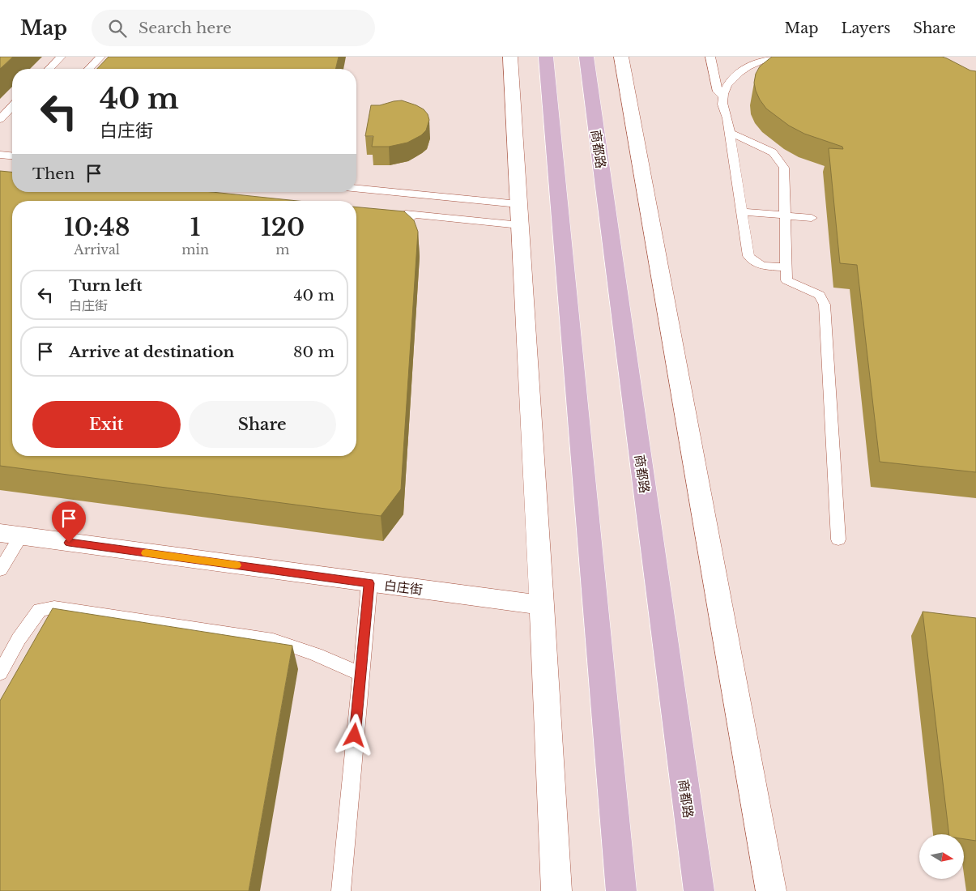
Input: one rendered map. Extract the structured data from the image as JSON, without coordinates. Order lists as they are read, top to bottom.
{
  "streets": {
    "main road": ["商都路"],
    "street": ["白庄街"]
  },
  "north": "right",
  "page": {
    "header": "Map",
    "search": "Search here",
    "nav": ["Map", "Layers", "Share"],
    "turn": ["40 m", "白庄街"],
    "then": "Then",
    "eta": [
      "10:48",
      "Arrival",
      "1",
      "min",
      "120",
      "m"
    ],
    "list": [
      {
        "name": "Turn left",
        "note": "白庄街",
        "value": "40 m"
      },
      {
        "name": "Arrive at destination",
        "value": "80 m"
      }
    ],
    "buttons": ["Exit", "Share"]
  }
}
